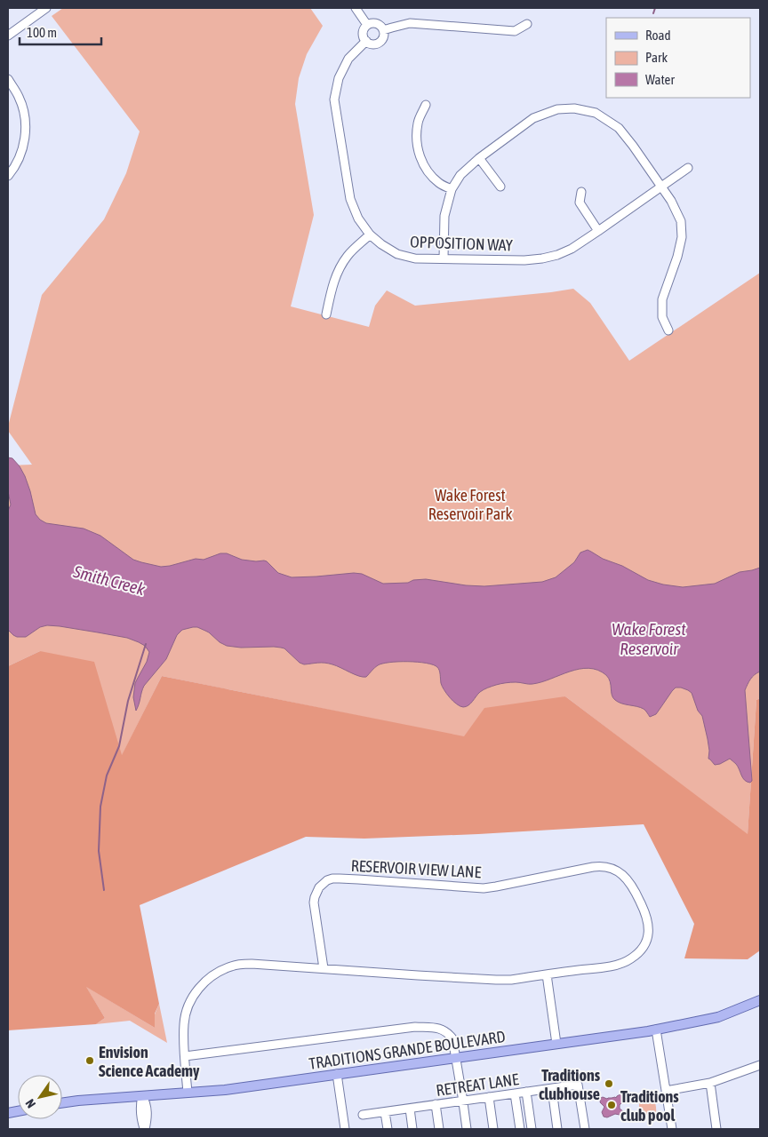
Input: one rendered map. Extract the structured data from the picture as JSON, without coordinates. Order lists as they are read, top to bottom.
{
  "streets": {
    "main road": ["TRADITIONS GRANDE BOULEVARD"],
    "street": ["OPPOSITION WAY", "RESERVOIR VIEW LANE", "RETREAT LANE"]
  },
  "crossings": [
    ["RESERVOIR VIEW LANE", "TRADITIONS GRANDE BOULEVARD"]
  ],
  "water": ["Smith Creek", "Wake Forest Reservoir"],
  "parks": ["Wake Forest Reservoir Park"],
  "places": ["Envision Science Academy", "Traditions clubhouse", "Traditions club pool"],
  "legend": ["Road", "Park", "Water"],
  "scale_bar": "100 m",
  "north": "bottom left"
}
